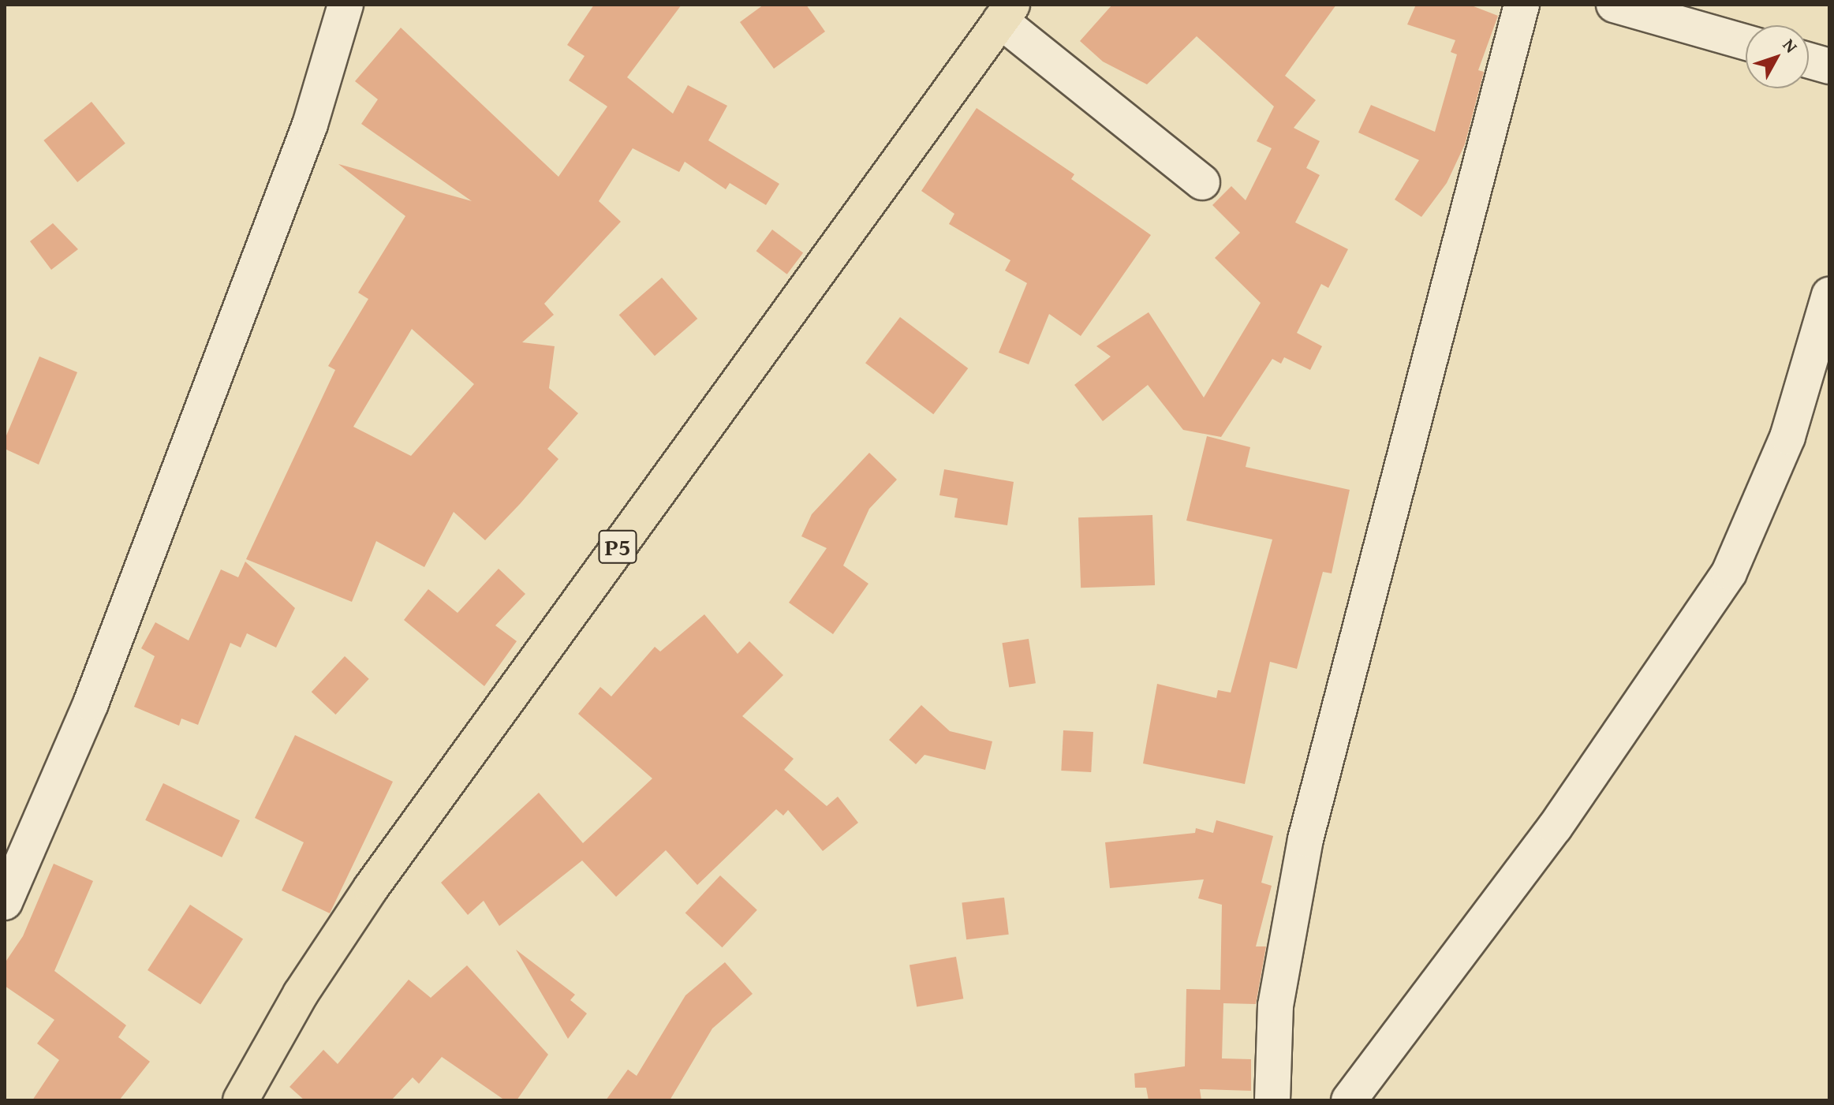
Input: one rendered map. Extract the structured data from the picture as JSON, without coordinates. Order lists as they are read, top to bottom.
{
  "streets": {
    "main road": ["P5"]
  },
  "north": "top right"
}
